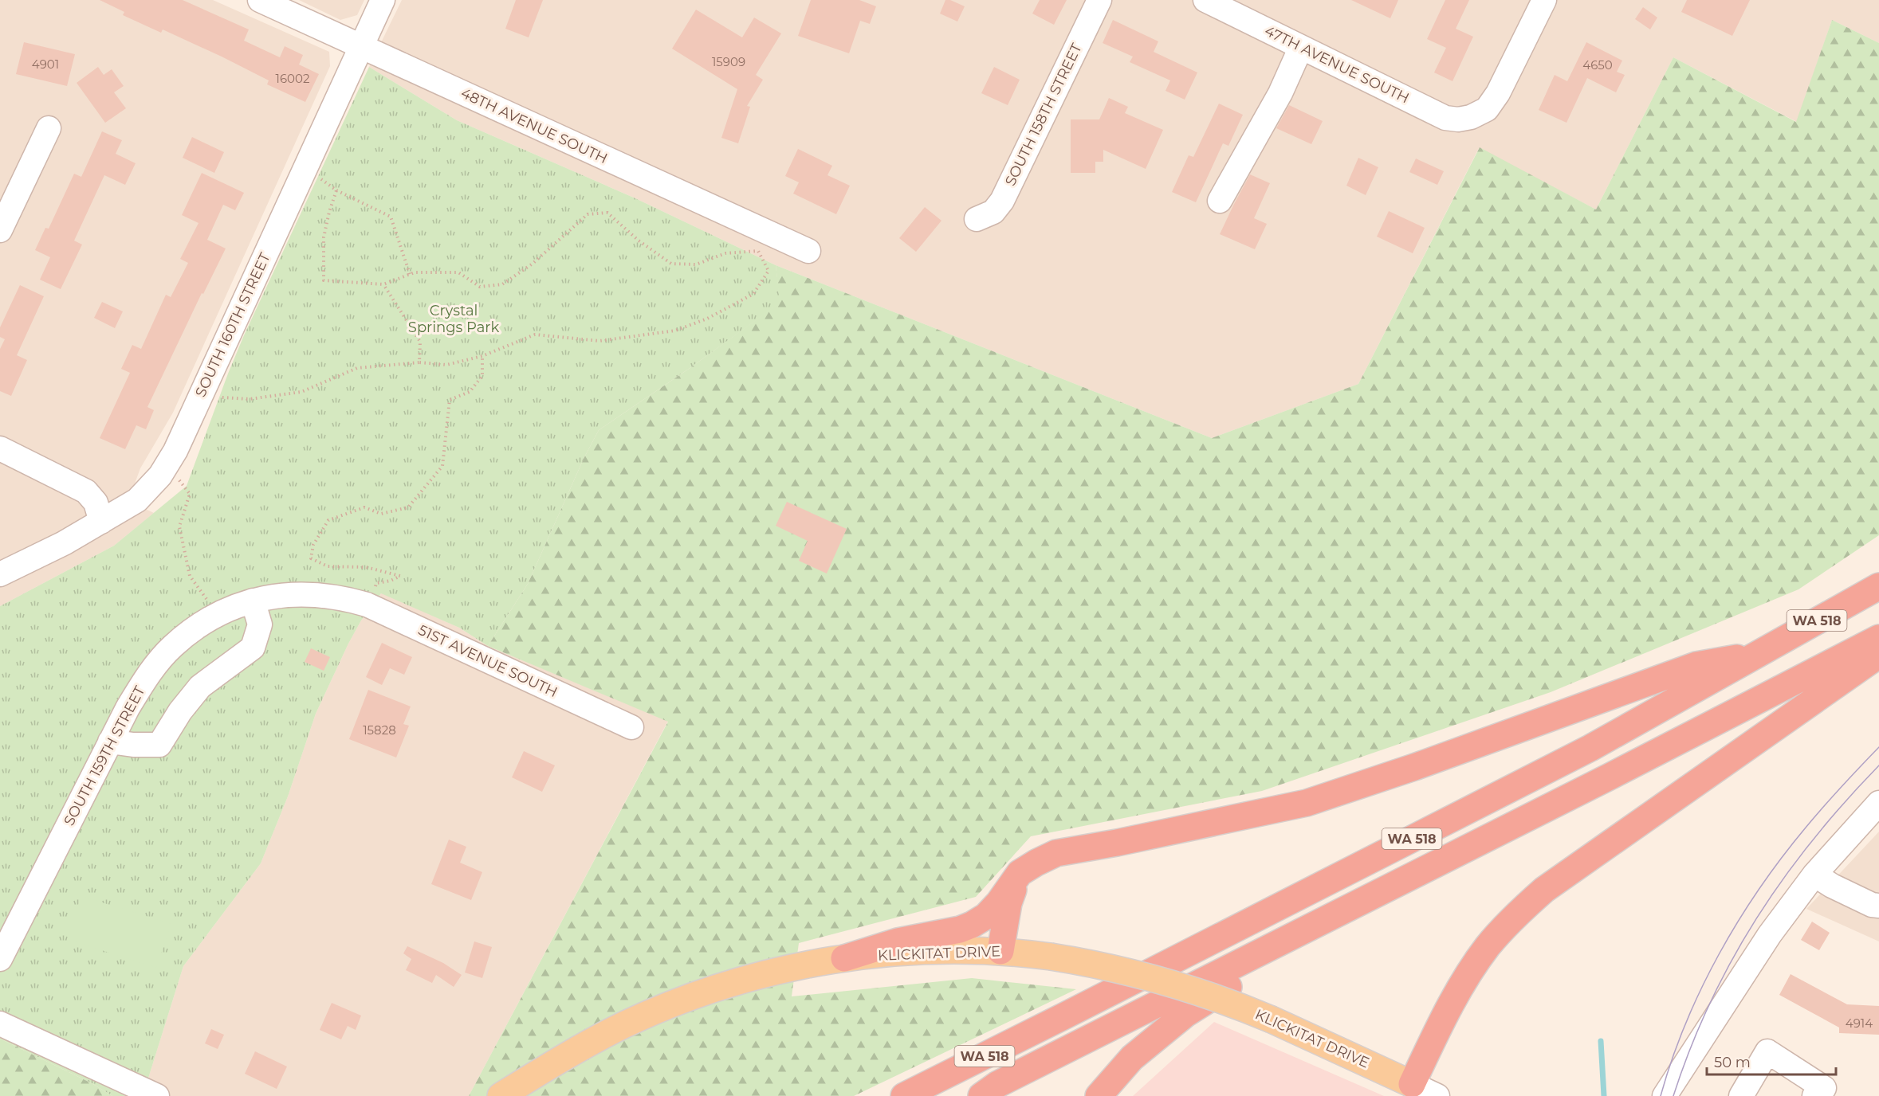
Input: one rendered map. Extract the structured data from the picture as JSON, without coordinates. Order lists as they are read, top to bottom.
{
  "streets": {
    "highway": ["WA 518"],
    "main road": ["KLICKITAT DRIVE"],
    "street": [
      "47TH AVENUE SOUTH",
      "SOUTH 158TH STREET",
      "48TH AVENUE SOUTH",
      "SOUTH 160TH STREET",
      "51ST AVENUE SOUTH",
      "SOUTH 159TH STREET"
    ]
  },
  "crossings": [
    ["48TH AVENUE SOUTH", "SOUTH 160TH STREET"],
    ["51ST AVENUE SOUTH", "SOUTH 159TH STREET"]
  ],
  "parks": ["Crystal Springs Park"],
  "house_numbers": [
    "15909",
    "4901",
    "4650",
    "16002",
    "15828",
    "4914"
  ],
  "scale_bar": "50 m"
}
